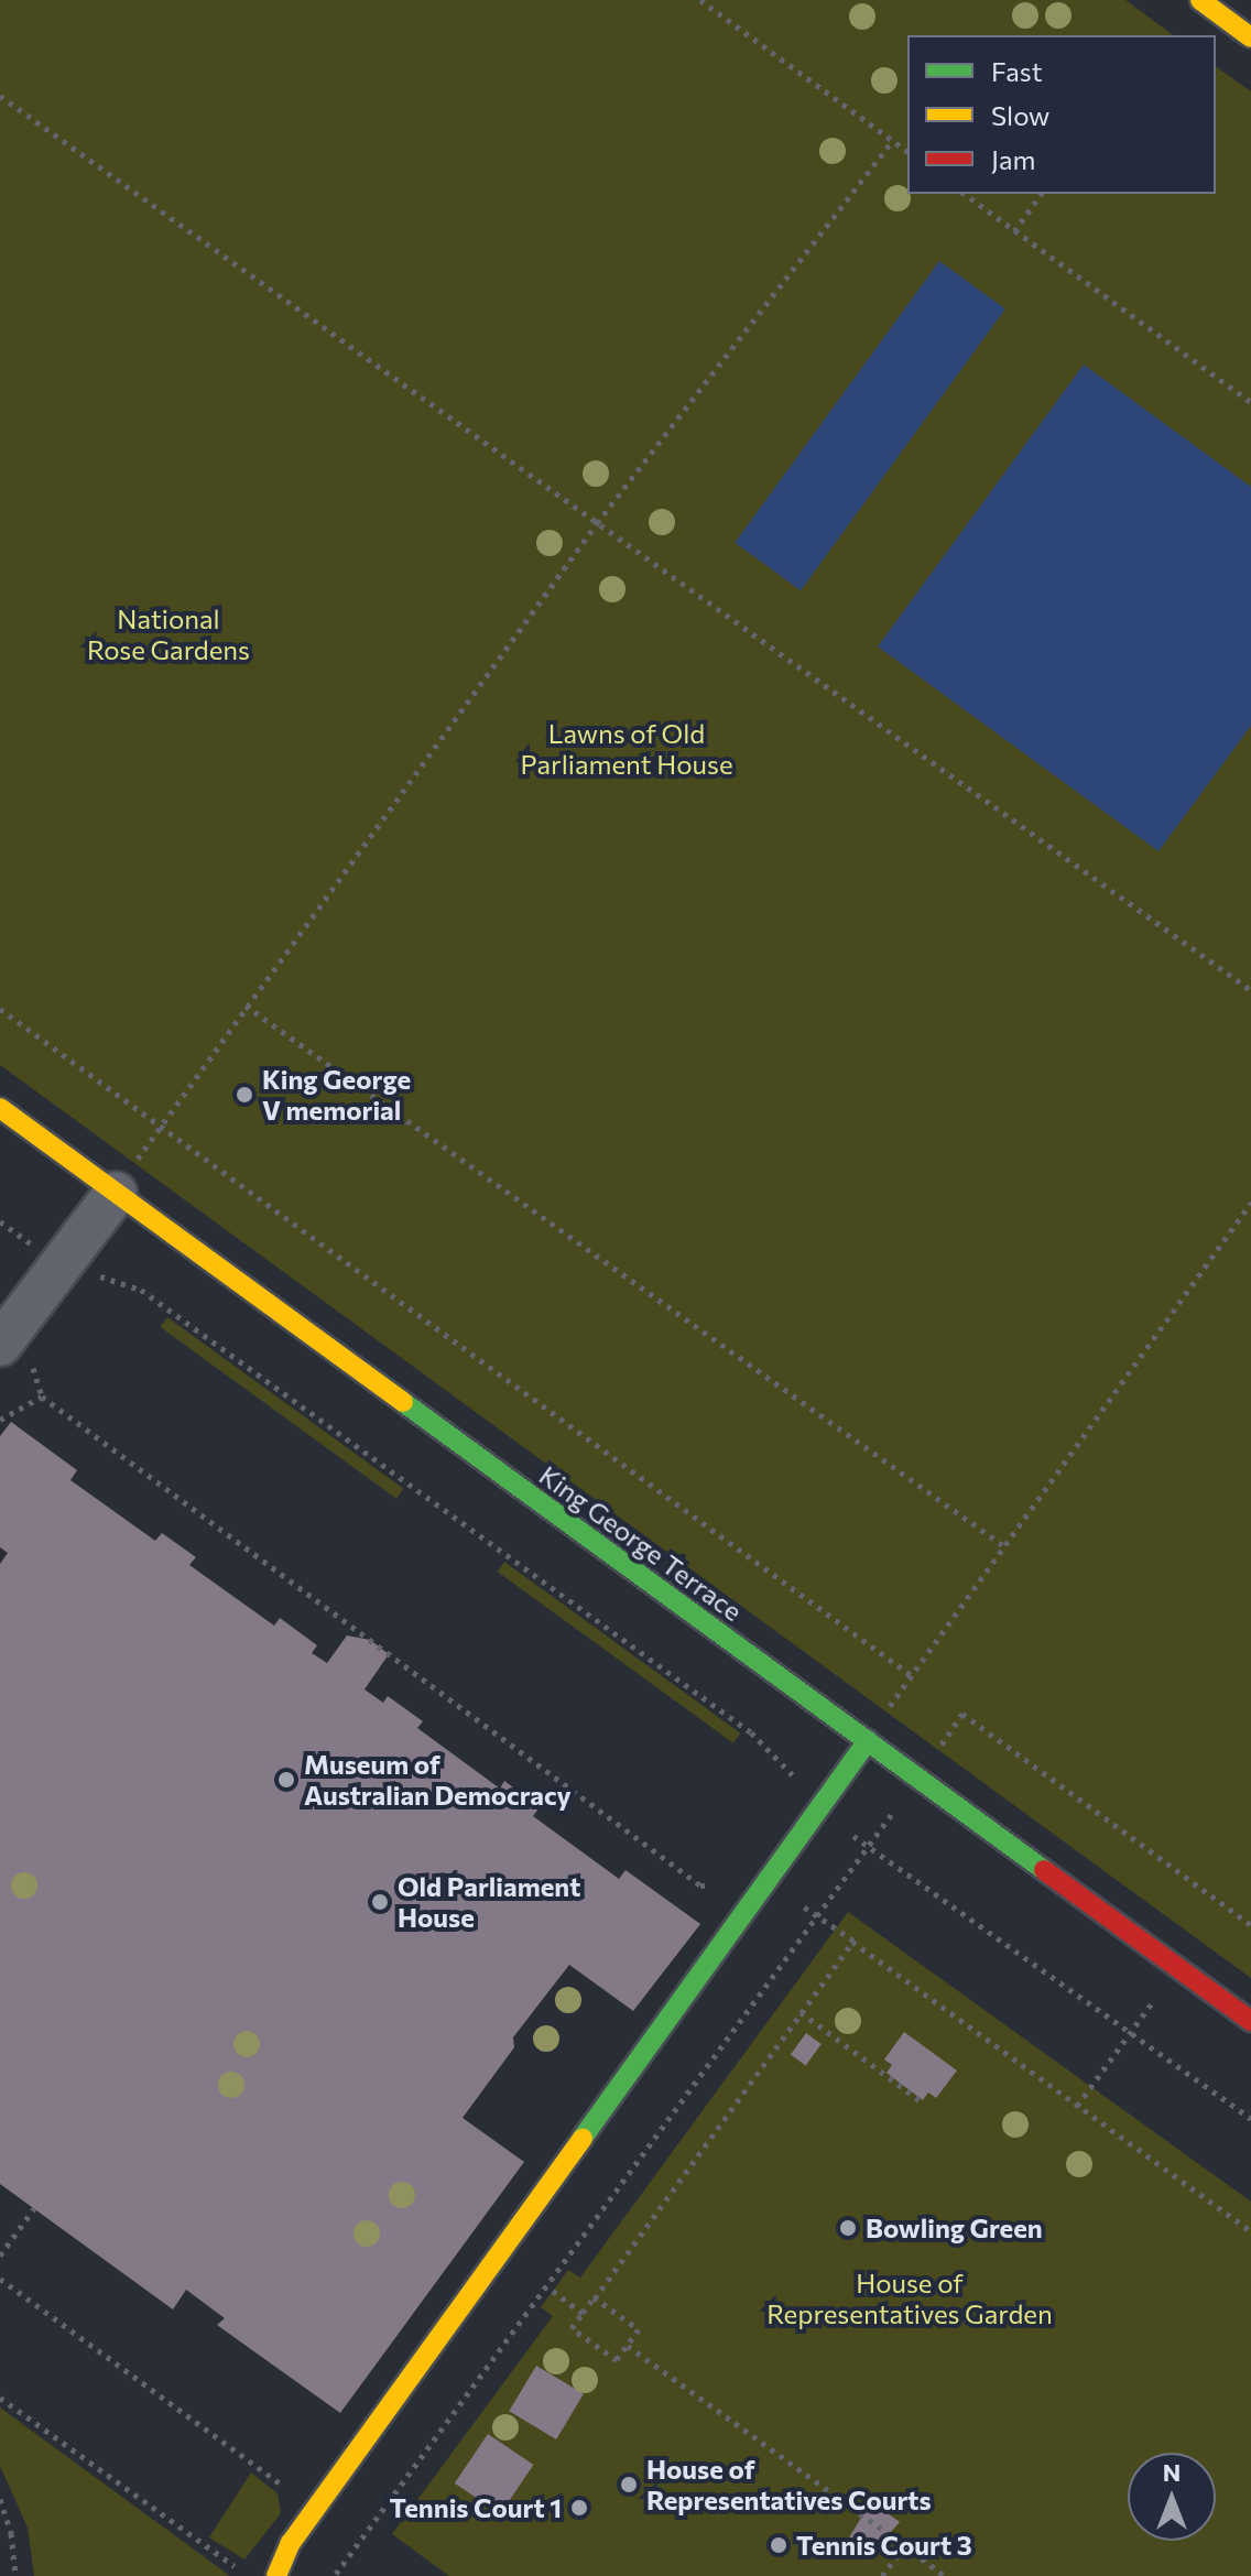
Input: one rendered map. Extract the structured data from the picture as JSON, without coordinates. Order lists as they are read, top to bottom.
{
  "streets": {
    "street": ["King George Terrace"]
  },
  "parks": ["National Rose Gardens", "Lawns of Old Parliament House", "House of Representatives Garden"],
  "places": [
    "King George V memorial",
    "Museum of Australian Democracy",
    "Old Parliament House",
    "Bowling Green",
    "House of Representatives Courts",
    "Tennis Court 1",
    "Tennis Court 3"
  ],
  "legend": ["Fast", "Slow", "Jam"],
  "north": "top"
}
